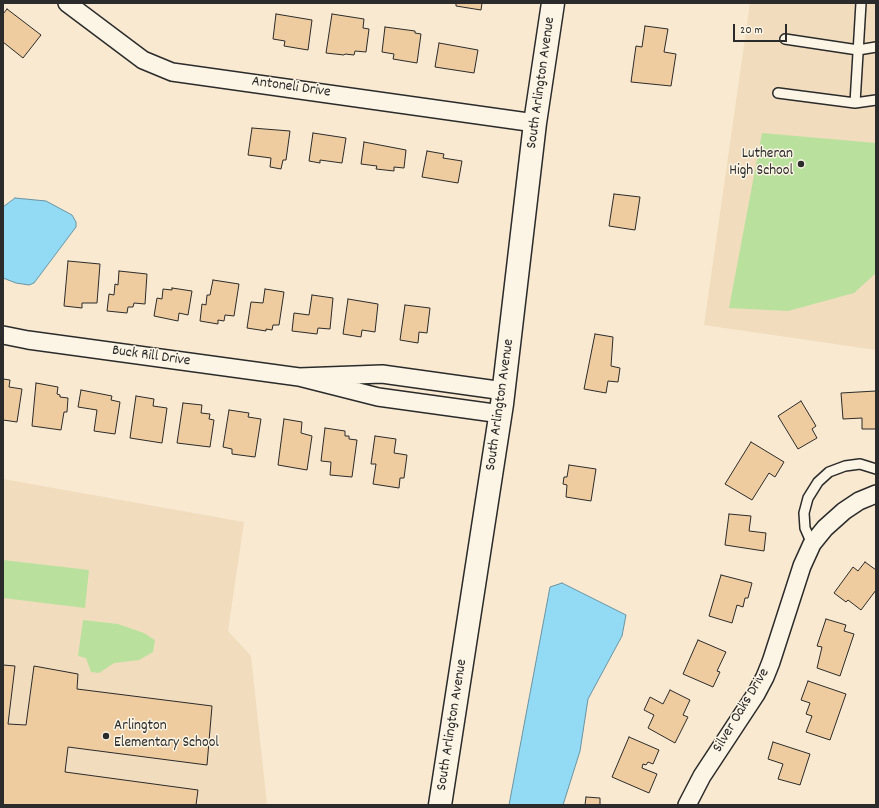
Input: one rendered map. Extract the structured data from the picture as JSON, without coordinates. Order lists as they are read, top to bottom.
{
  "streets": {
    "main road": ["South Arlington Avenue"],
    "street": ["Antoneli Drive", "Buck Rill Drive", "Silver Oaks Drive"]
  },
  "crossings": [
    ["South Arlington Avenue", "Antoneli Drive"],
    ["South Arlington Avenue", "Buck Rill Drive"]
  ],
  "places": ["Lutheran High School", "Arlington Elementary School"],
  "scale_bar": "20 m"
}
